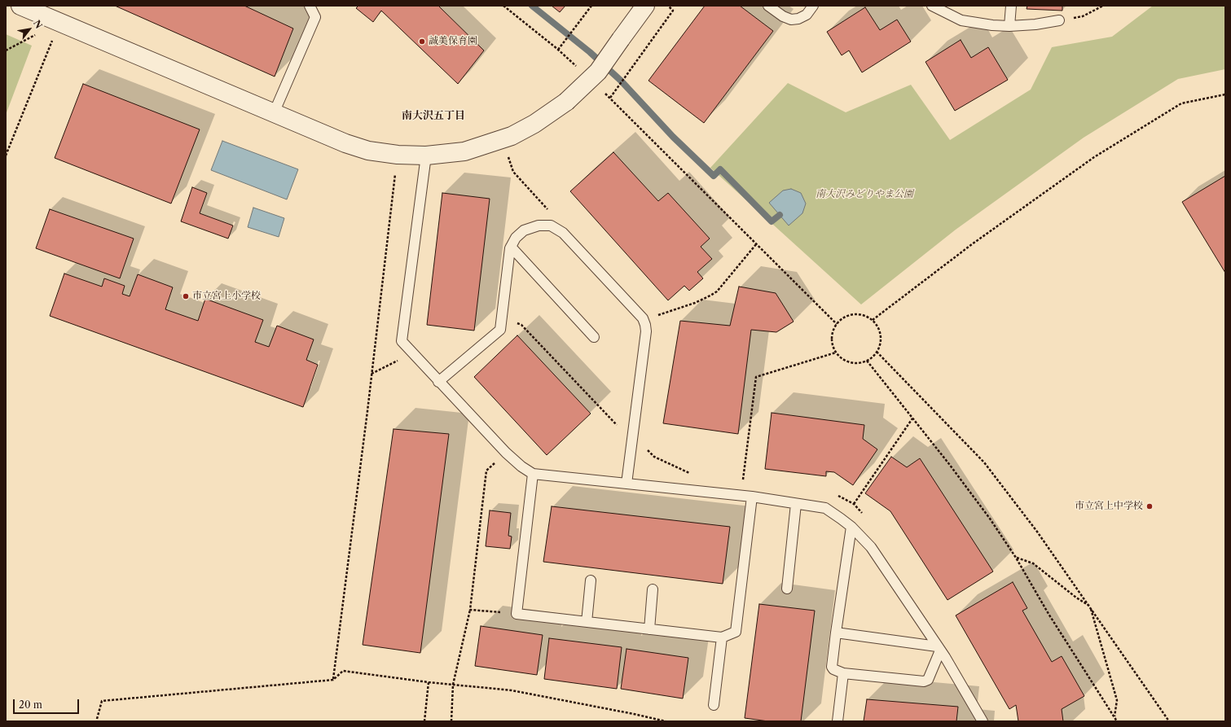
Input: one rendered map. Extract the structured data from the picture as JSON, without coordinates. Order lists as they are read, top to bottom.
{
  "districts": ["南大沢五丁目"],
  "parks": ["南大沢みどりやま公園"],
  "places": ["誠美保育園", "市立宮上小学校", "市立宮上中学校"],
  "scale_bar": "20 m",
  "north": "top right"
}
